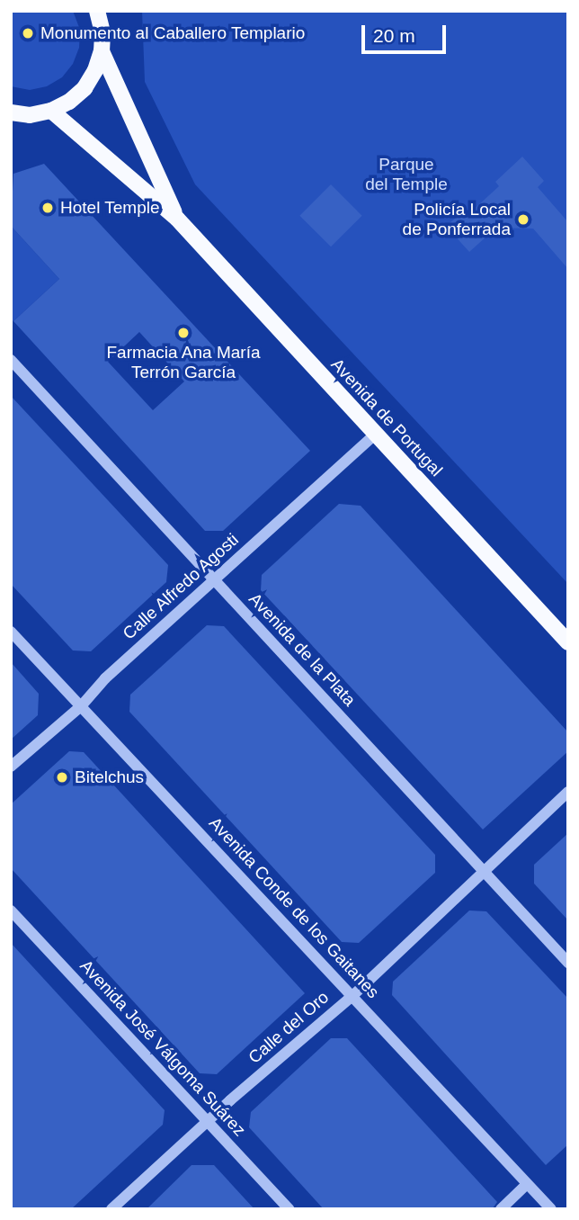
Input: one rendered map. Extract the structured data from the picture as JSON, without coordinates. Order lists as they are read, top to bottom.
{
  "streets": {
    "main road": ["Avenida de Portugal"],
    "street": [
      "Calle Alfredo Agosti",
      "Avenida de la Plata",
      "Avenida Conde de los Gaitanes",
      "Calle del Oro",
      "Avenida José Válgoma Suárez"
    ]
  },
  "crossings": [
    ["Avenida de Portugal", "Calle Alfredo Agosti"],
    ["Calle Alfredo Agosti", "Avenida de la Plata"],
    ["Calle Alfredo Agosti", "Avenida Conde de los Gaitanes"],
    ["Avenida de la Plata", "Calle del Oro"],
    ["Avenida Conde de los Gaitanes", "Calle del Oro"],
    ["Calle del Oro", "Avenida José Válgoma Suárez"]
  ],
  "parks": ["Parque del Temple"],
  "places": [
    "Monumento al Caballero Templario",
    "Hotel Temple",
    "Policía Local de Ponferrada",
    "Farmacia Ana María Terrón García",
    "Bitelchus"
  ],
  "scale_bar": "20 m"
}
